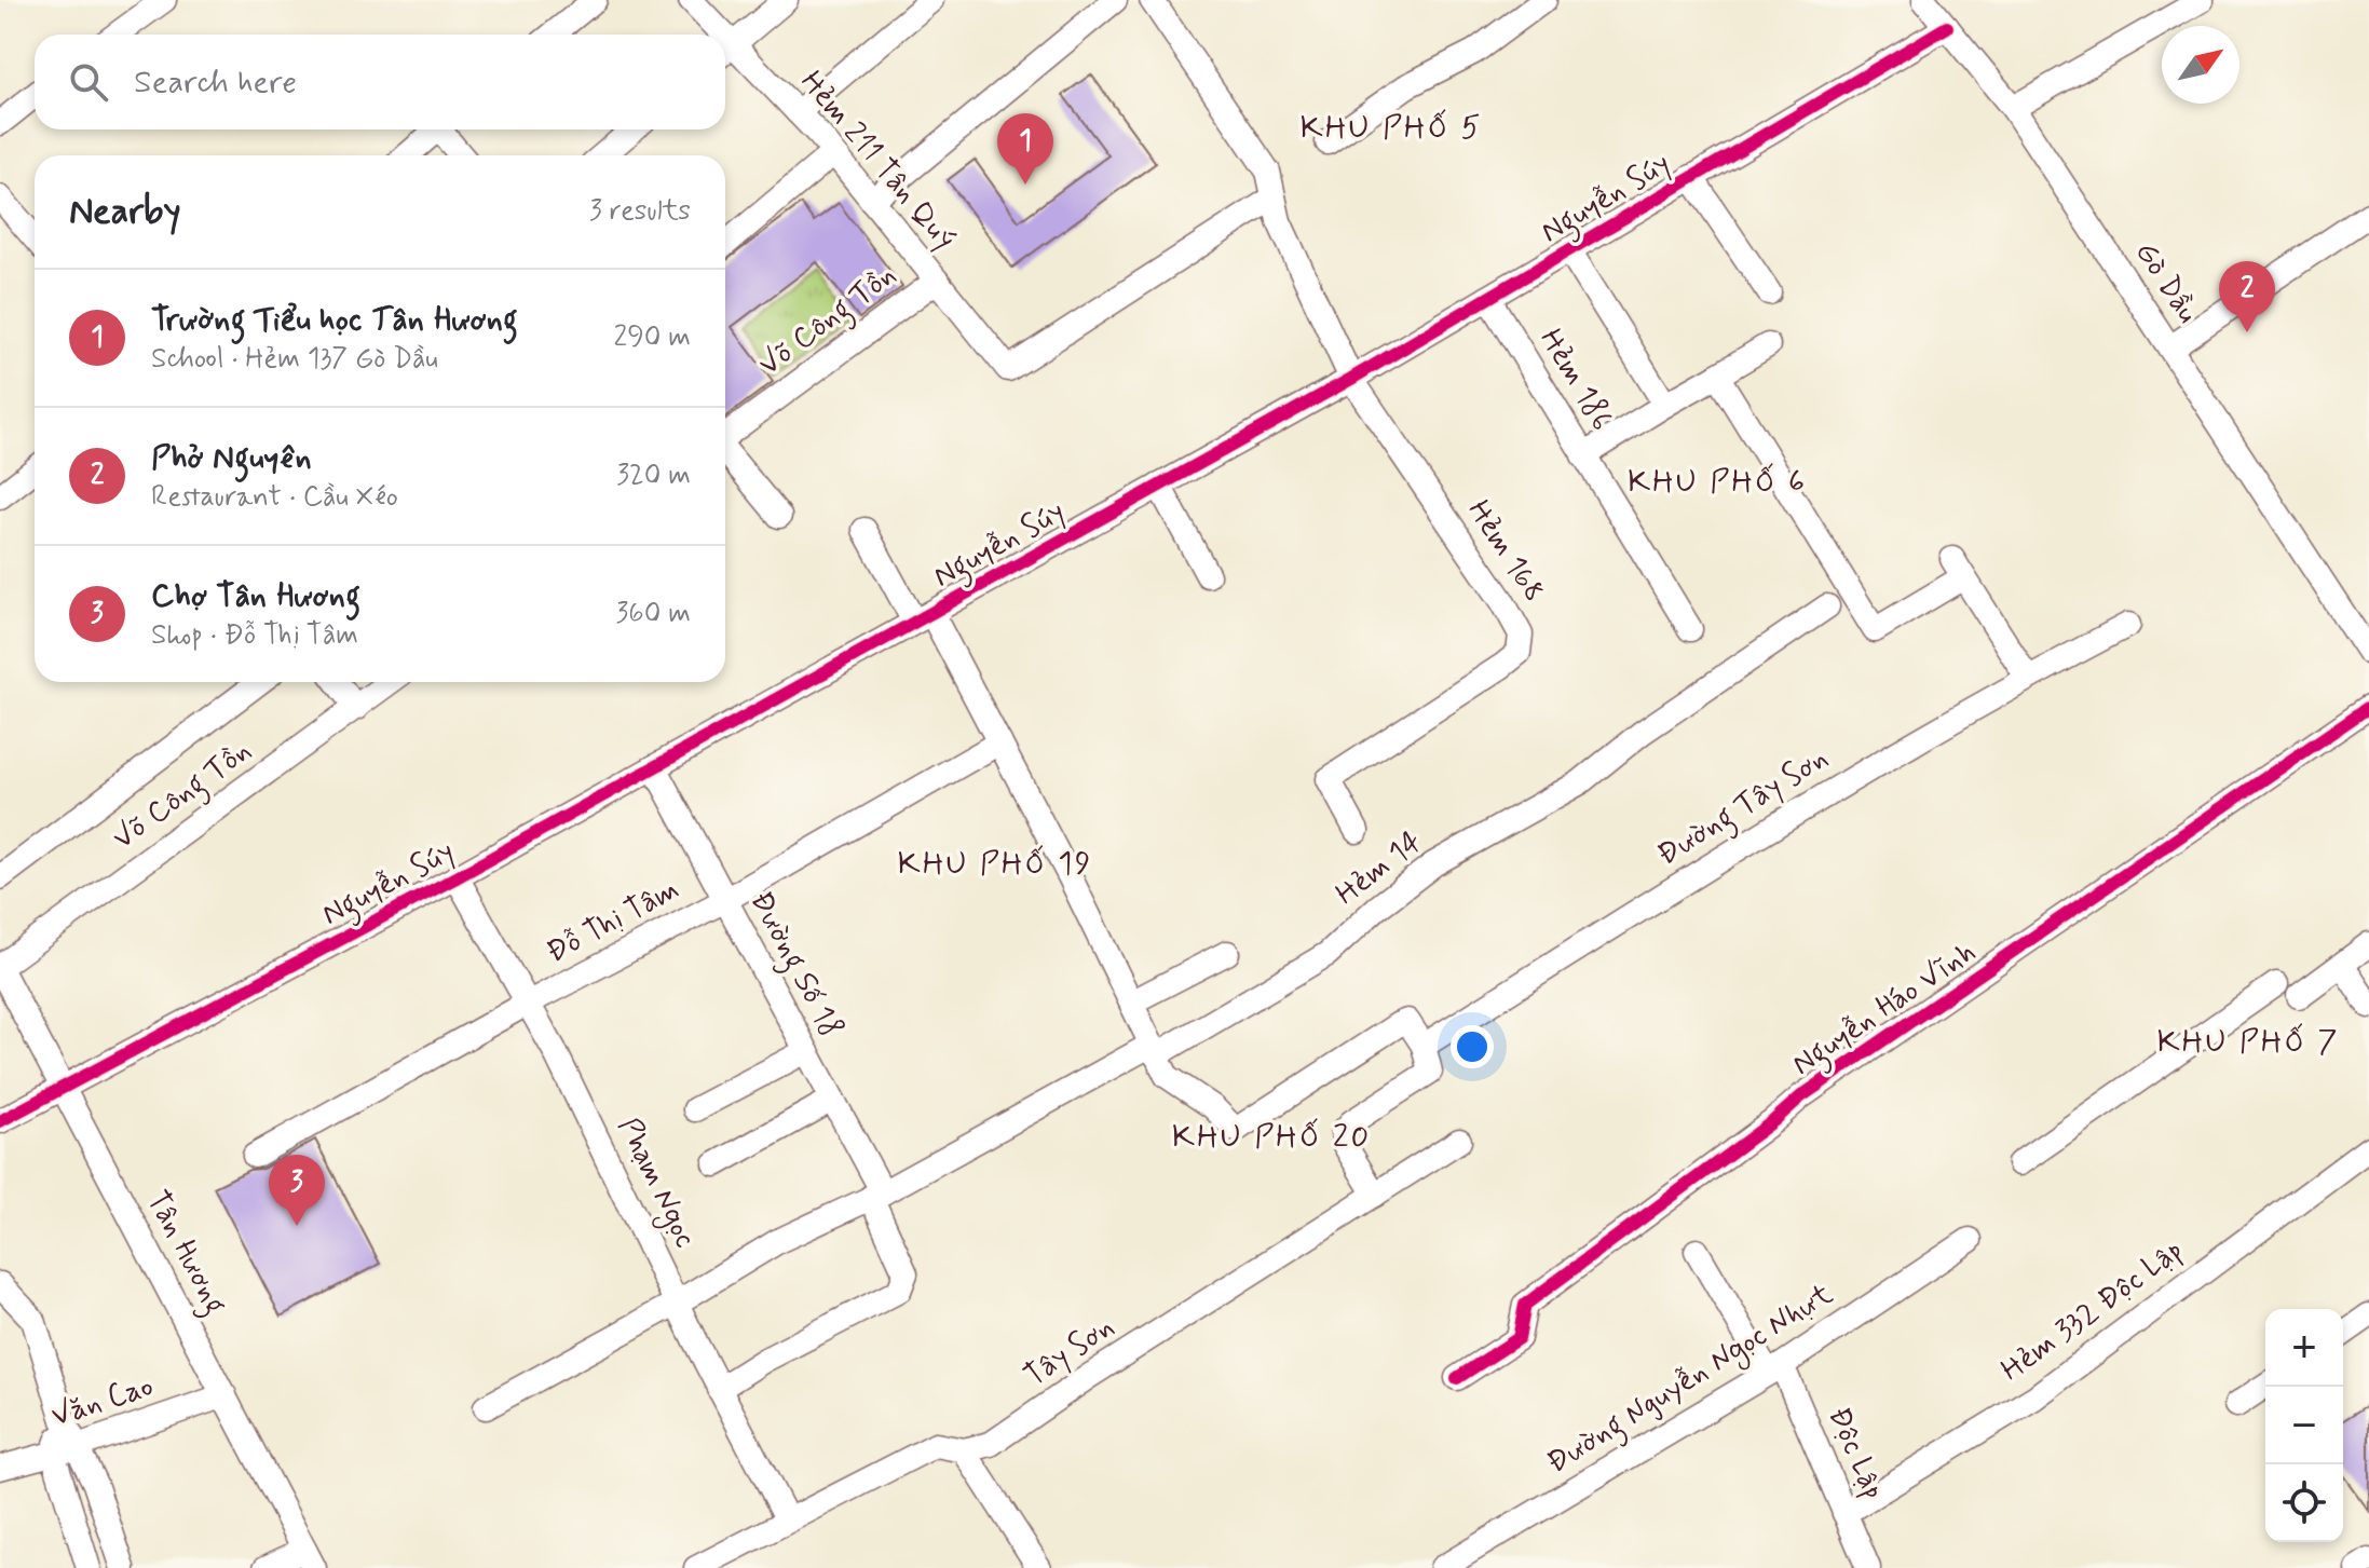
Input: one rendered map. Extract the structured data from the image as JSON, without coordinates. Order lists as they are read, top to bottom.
{
  "streets": {
    "street": [
      "Hẻm 211 Tân Quý",
      "Nguyễn Súy",
      "Gò Dầu",
      "Võ Công Tồn",
      "Hẻm 186",
      "Hẻm 168",
      "Đường Tây Sơn",
      "Hẻm 14",
      "Đỗ Thị Tâm",
      "Đường Số 18",
      "Nguyễn Háo Vĩnh",
      "Phạm Ngọc",
      "Tân Hương",
      "Hẻm 332 Độc Lập",
      "Tây Sơn",
      "Đường Nguyễn Ngọc Nhựt",
      "Văn Cao",
      "Độc Lập"
    ]
  },
  "crossings": [
    ["Hẻm 211 Tân Quý", "Võ Công Tồn"],
    ["Nguyễn Súy", "Gò Dầu"],
    ["Nguyễn Súy", "Hẻm 186"],
    ["Nguyễn Súy", "Hẻm 168"],
    ["Nguyễn Súy", "Đường Số 18"],
    ["Nguyễn Súy", "Phạm Ngọc"],
    ["Nguyễn Súy", "Tân Hương"],
    ["Võ Công Tồn", "Tân Hương"],
    ["Hẻm 14", "Đường Số 18"],
    ["Hẻm 14", "Phạm Ngọc"],
    ["Đỗ Thị Tâm", "Đường Số 18"],
    ["Đỗ Thị Tâm", "Phạm Ngọc"],
    ["Đường Số 18", "Phạm Ngọc"],
    ["Phạm Ngọc", "Tây Sơn"],
    ["Tân Hương", "Văn Cao"],
    ["Hẻm 332 Độc Lập", "Độc Lập"],
    ["Đường Nguyễn Ngọc Nhựt", "Độc Lập"]
  ],
  "districts": [
    "KHU PHỐ 5",
    "KHU PHỐ 6",
    "KHU PHỐ 19",
    "KHU PHỐ 7",
    "KHU PHỐ 20"
  ],
  "north": "top right",
  "page": {
    "search": "Search here",
    "pins": ["1", "2", "3"],
    "heading": ["Nearby", "3 results"],
    "list": [
      {
        "mark": "1",
        "name": "Trường Tiểu học Tân Hương",
        "note": "School · Hẻm 137 Gò Dầu",
        "value": "290 m"
      },
      {
        "mark": "2",
        "name": "Phở Nguyên",
        "note": "Restaurant · Cầu Xéo",
        "value": "320 m"
      },
      {
        "mark": "3",
        "name": "Chợ Tân Hương",
        "note": "Shop · Đỗ Thị Tâm",
        "value": "360 m"
      }
    ],
    "map_buttons": ["+", "−"]
  }
}
